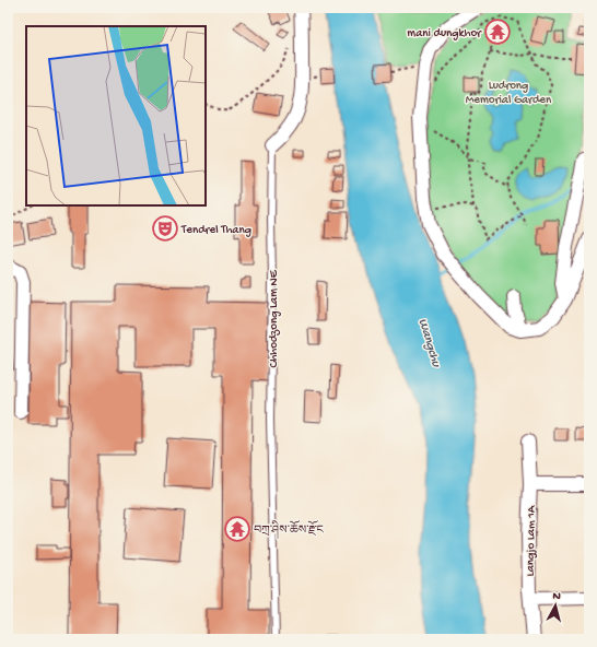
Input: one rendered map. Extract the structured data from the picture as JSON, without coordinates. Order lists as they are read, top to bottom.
{
  "streets": {
    "street": ["Chhodzong Lam NE", "Langjo Lam 1A"]
  },
  "water": ["Wangchu"],
  "parks": ["Ludrong Memorial Garden"],
  "places": {
    "temple": ["mani dungkhor", "བཀྲ་ཤིས་ཆོས་རྫོང"],
    "theatre": ["Tendrel Thang"]
  },
  "north": "top"
}
